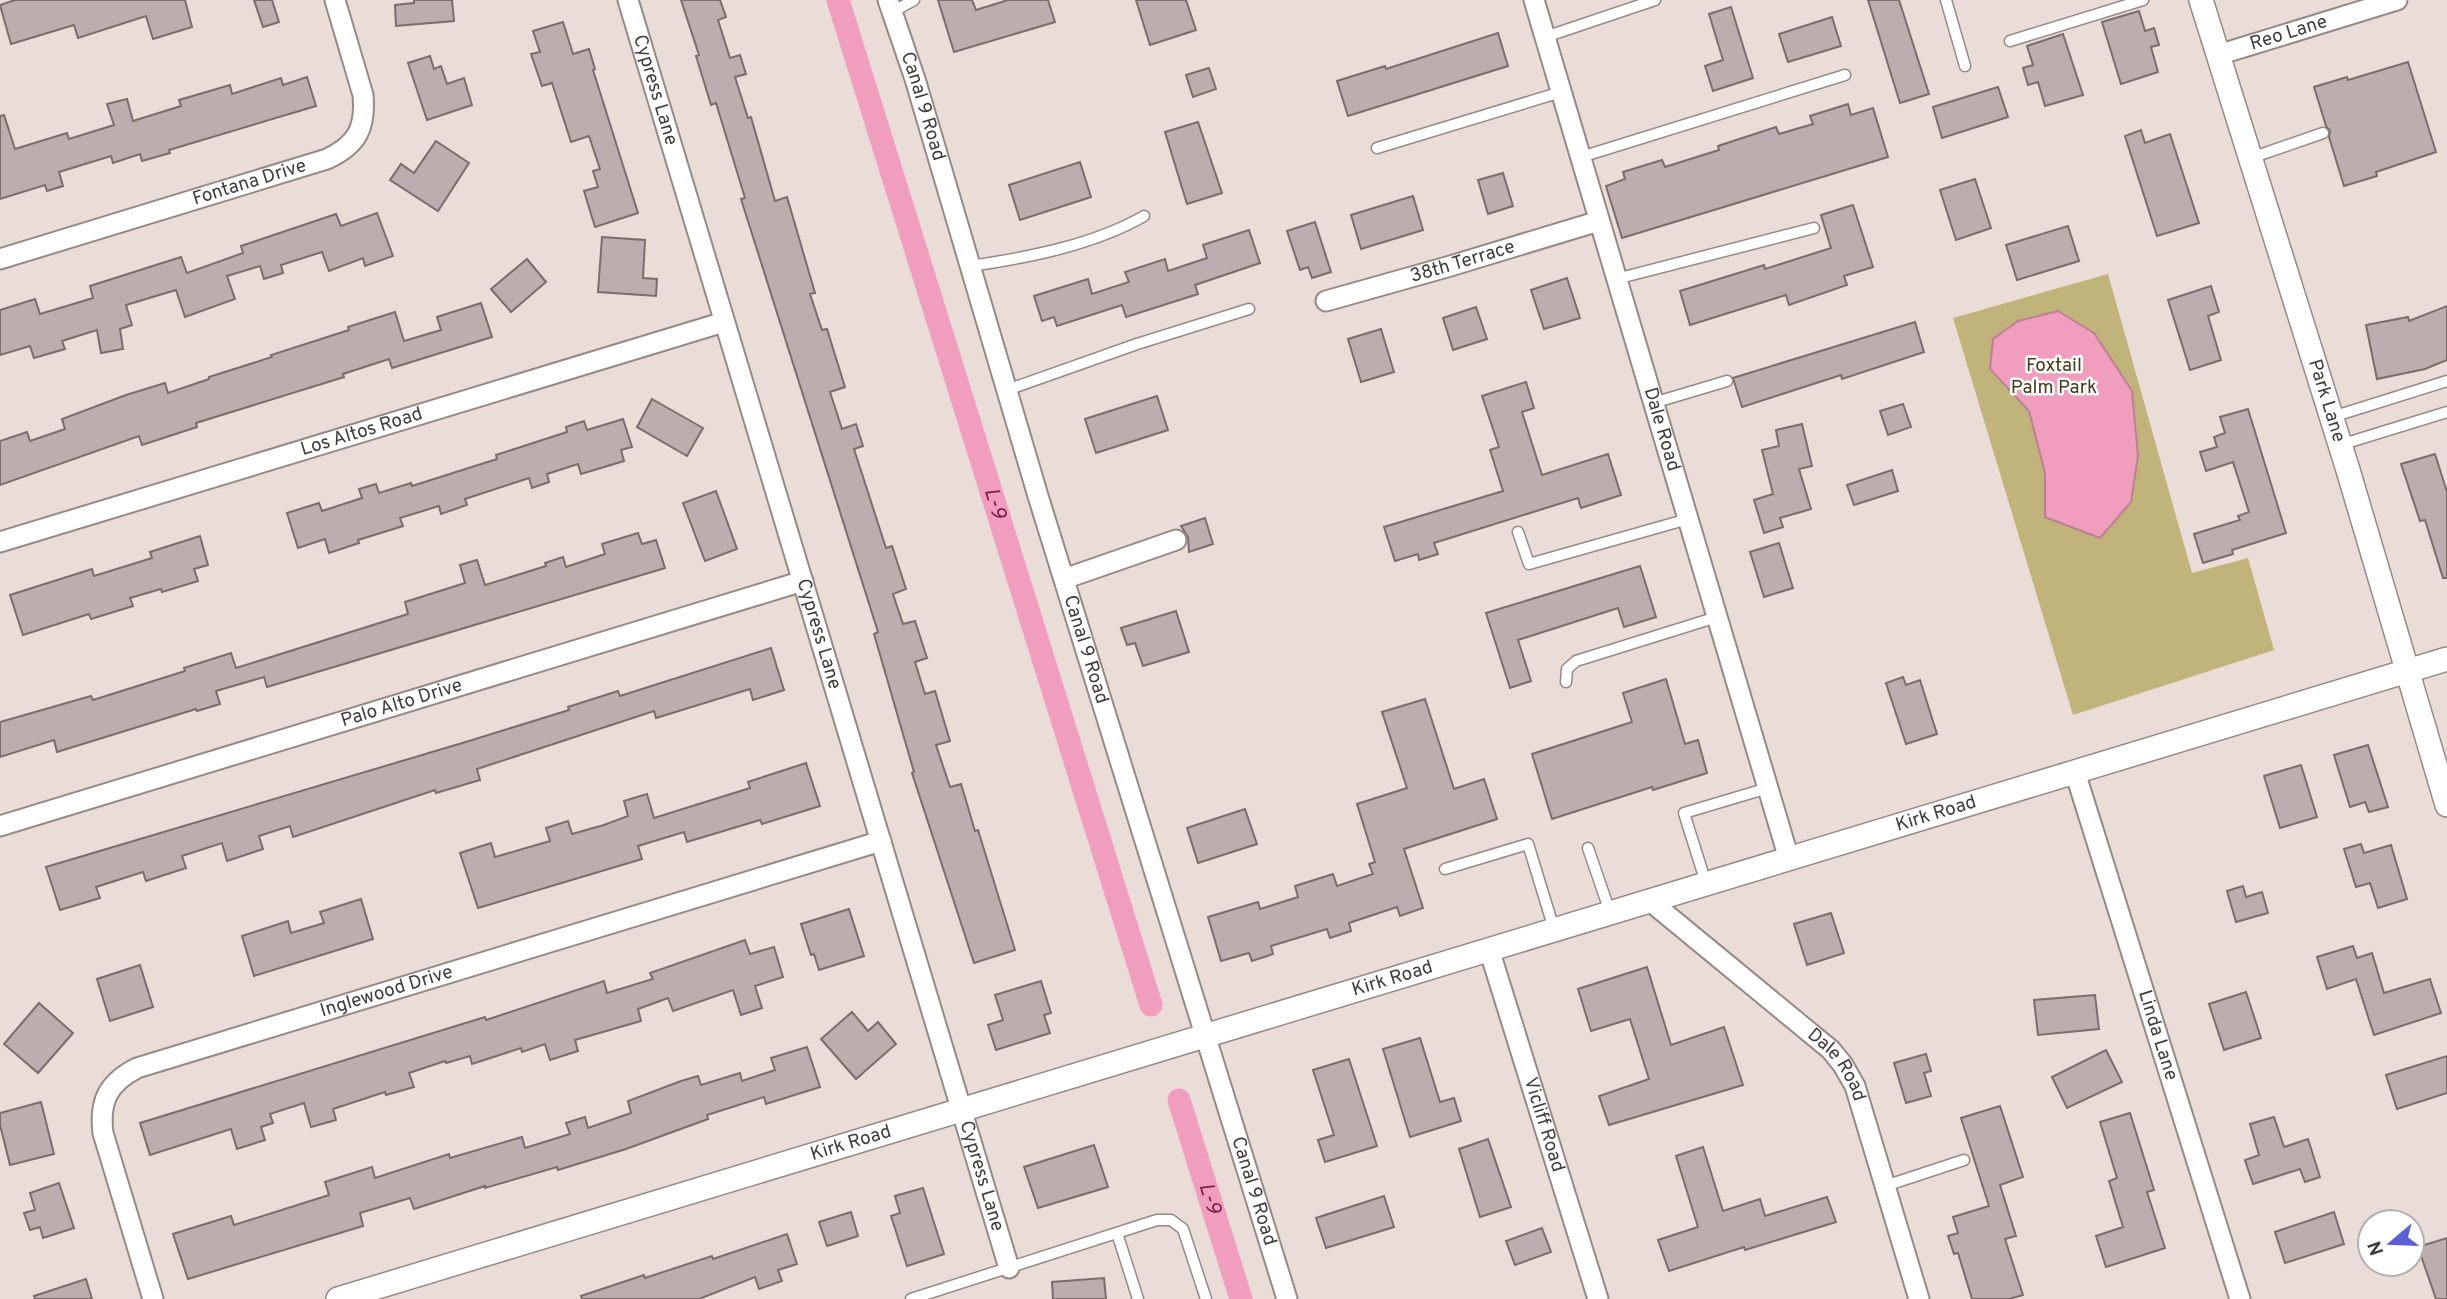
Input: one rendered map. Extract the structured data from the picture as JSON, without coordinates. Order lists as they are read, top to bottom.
{
  "streets": {
    "street": [
      "Reo Lane",
      "Cypress Lane",
      "Canal 9 Road",
      "Fontana Drive",
      "38th Terrace",
      "Park Lane",
      "Dale Road",
      "Los Altos Road",
      "Palo Alto Drive",
      "Kirk Road",
      "Inglewood Drive",
      "Linda Lane",
      "Vicliff Road"
    ]
  },
  "crossings": [
    ["Reo Lane", "Park Lane"],
    ["Cypress Lane", "Los Altos Road"],
    ["Cypress Lane", "Palo Alto Drive"],
    ["Cypress Lane", "Kirk Road"],
    ["Cypress Lane", "Inglewood Drive"],
    ["Canal 9 Road", "Kirk Road"],
    ["38th Terrace", "Dale Road"],
    ["Park Lane", "Kirk Road"],
    ["Dale Road", "Kirk Road"],
    ["Kirk Road", "Linda Lane"],
    ["Kirk Road", "Vicliff Road"]
  ],
  "water": ["L-9"],
  "parks": ["Foxtail Palm Park"],
  "north": "left"
}
